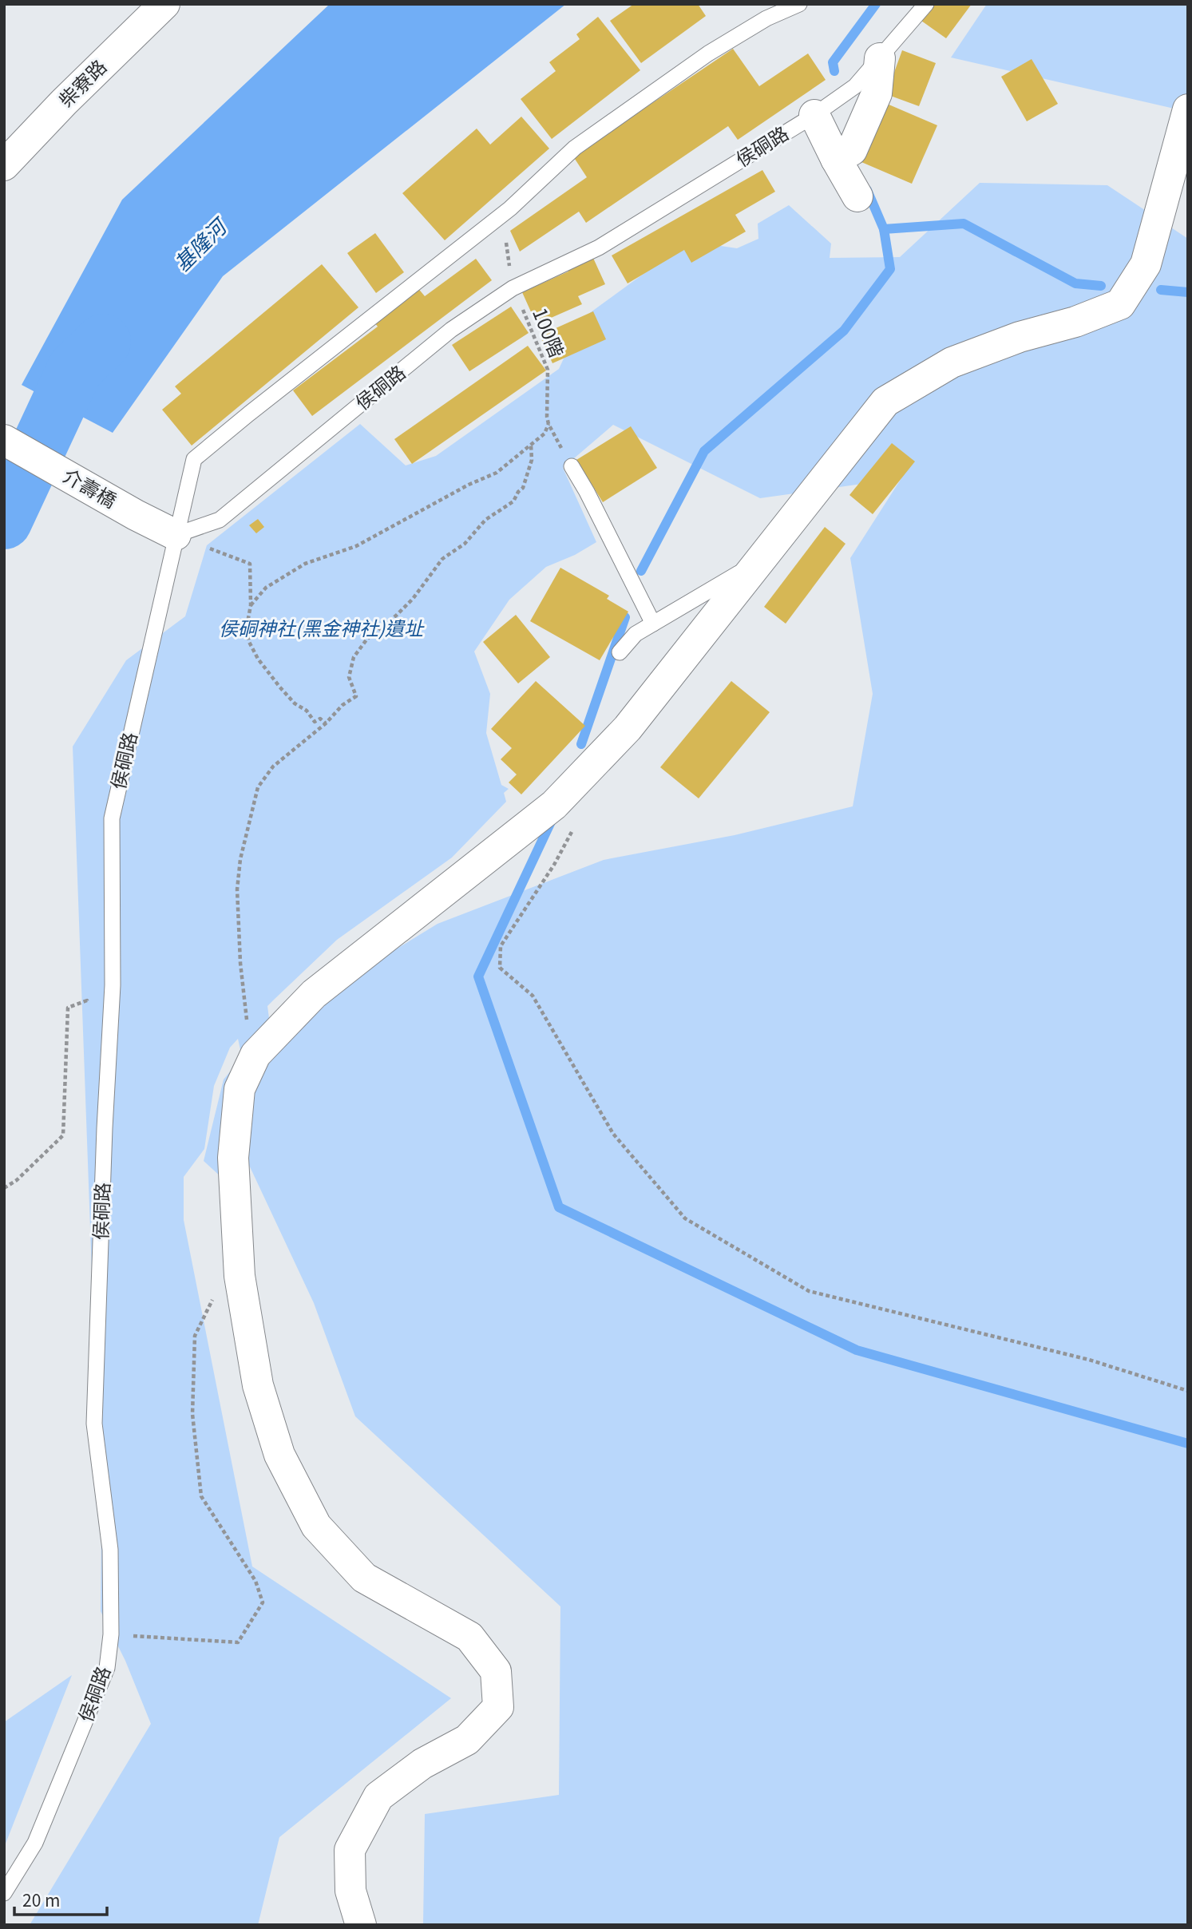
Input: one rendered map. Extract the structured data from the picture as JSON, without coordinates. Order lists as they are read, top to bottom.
{
  "streets": {
    "street": ["柴寮路", "介壽橋"],
    "lane": ["侯硐路"],
    "path": ["100階"]
  },
  "crossings": [
    ["侯硐路", "100階"],
    ["侯硐路", "介壽橋"]
  ],
  "water": ["基隆河"],
  "parks": ["侯硐神社(黑金神社)遺址"],
  "scale_bar": "20 m"
}
